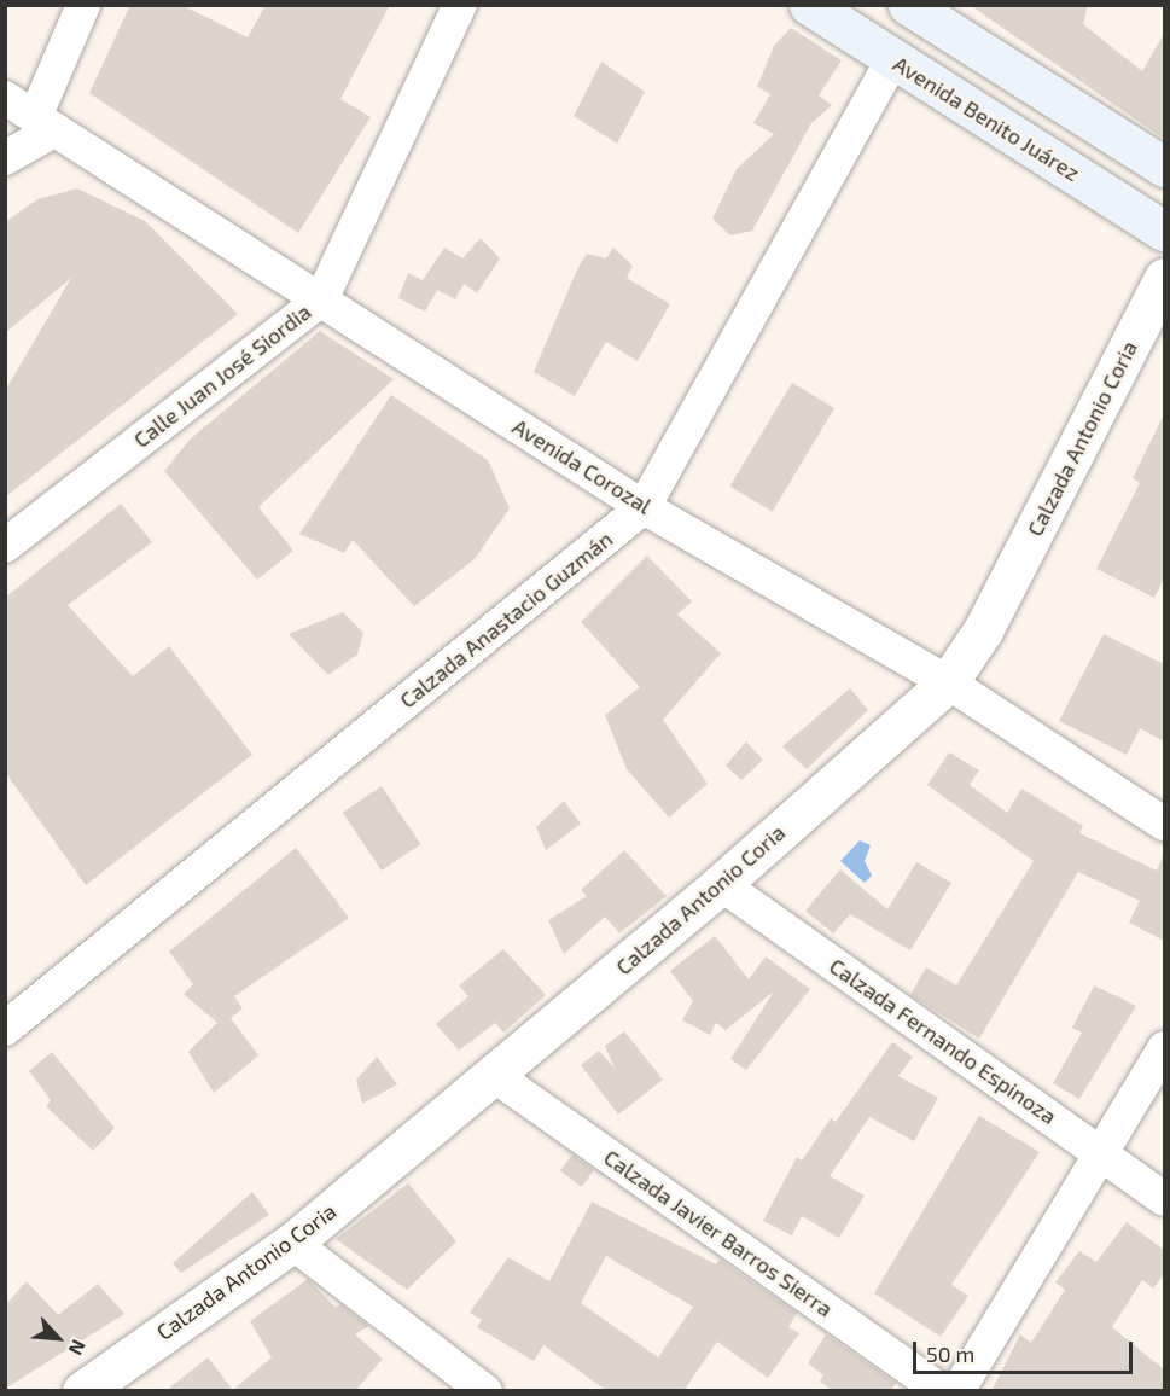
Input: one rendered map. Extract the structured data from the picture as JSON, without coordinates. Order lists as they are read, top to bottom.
{
  "streets": {
    "main road": ["Avenida Benito Juárez"],
    "street": [
      "Calle Juan José Siordia",
      "Calzada Antonio Coria",
      "Avenida Corozal",
      "Calzada Anastacio Guzmán",
      "Calzada Fernando Espinoza",
      "Calzada Javier Barros Sierra"
    ]
  },
  "crossings": [
    ["Avenida Benito Juárez", "Calzada Anastacio Guzmán"],
    ["Calle Juan José Siordia", "Avenida Corozal"],
    ["Calzada Antonio Coria", "Avenida Corozal"],
    ["Calzada Antonio Coria", "Calzada Fernando Espinoza"],
    ["Calzada Antonio Coria", "Calzada Javier Barros Sierra"],
    ["Avenida Corozal", "Calzada Anastacio Guzmán"]
  ],
  "scale_bar": "50 m",
  "north": "bottom right"
}
